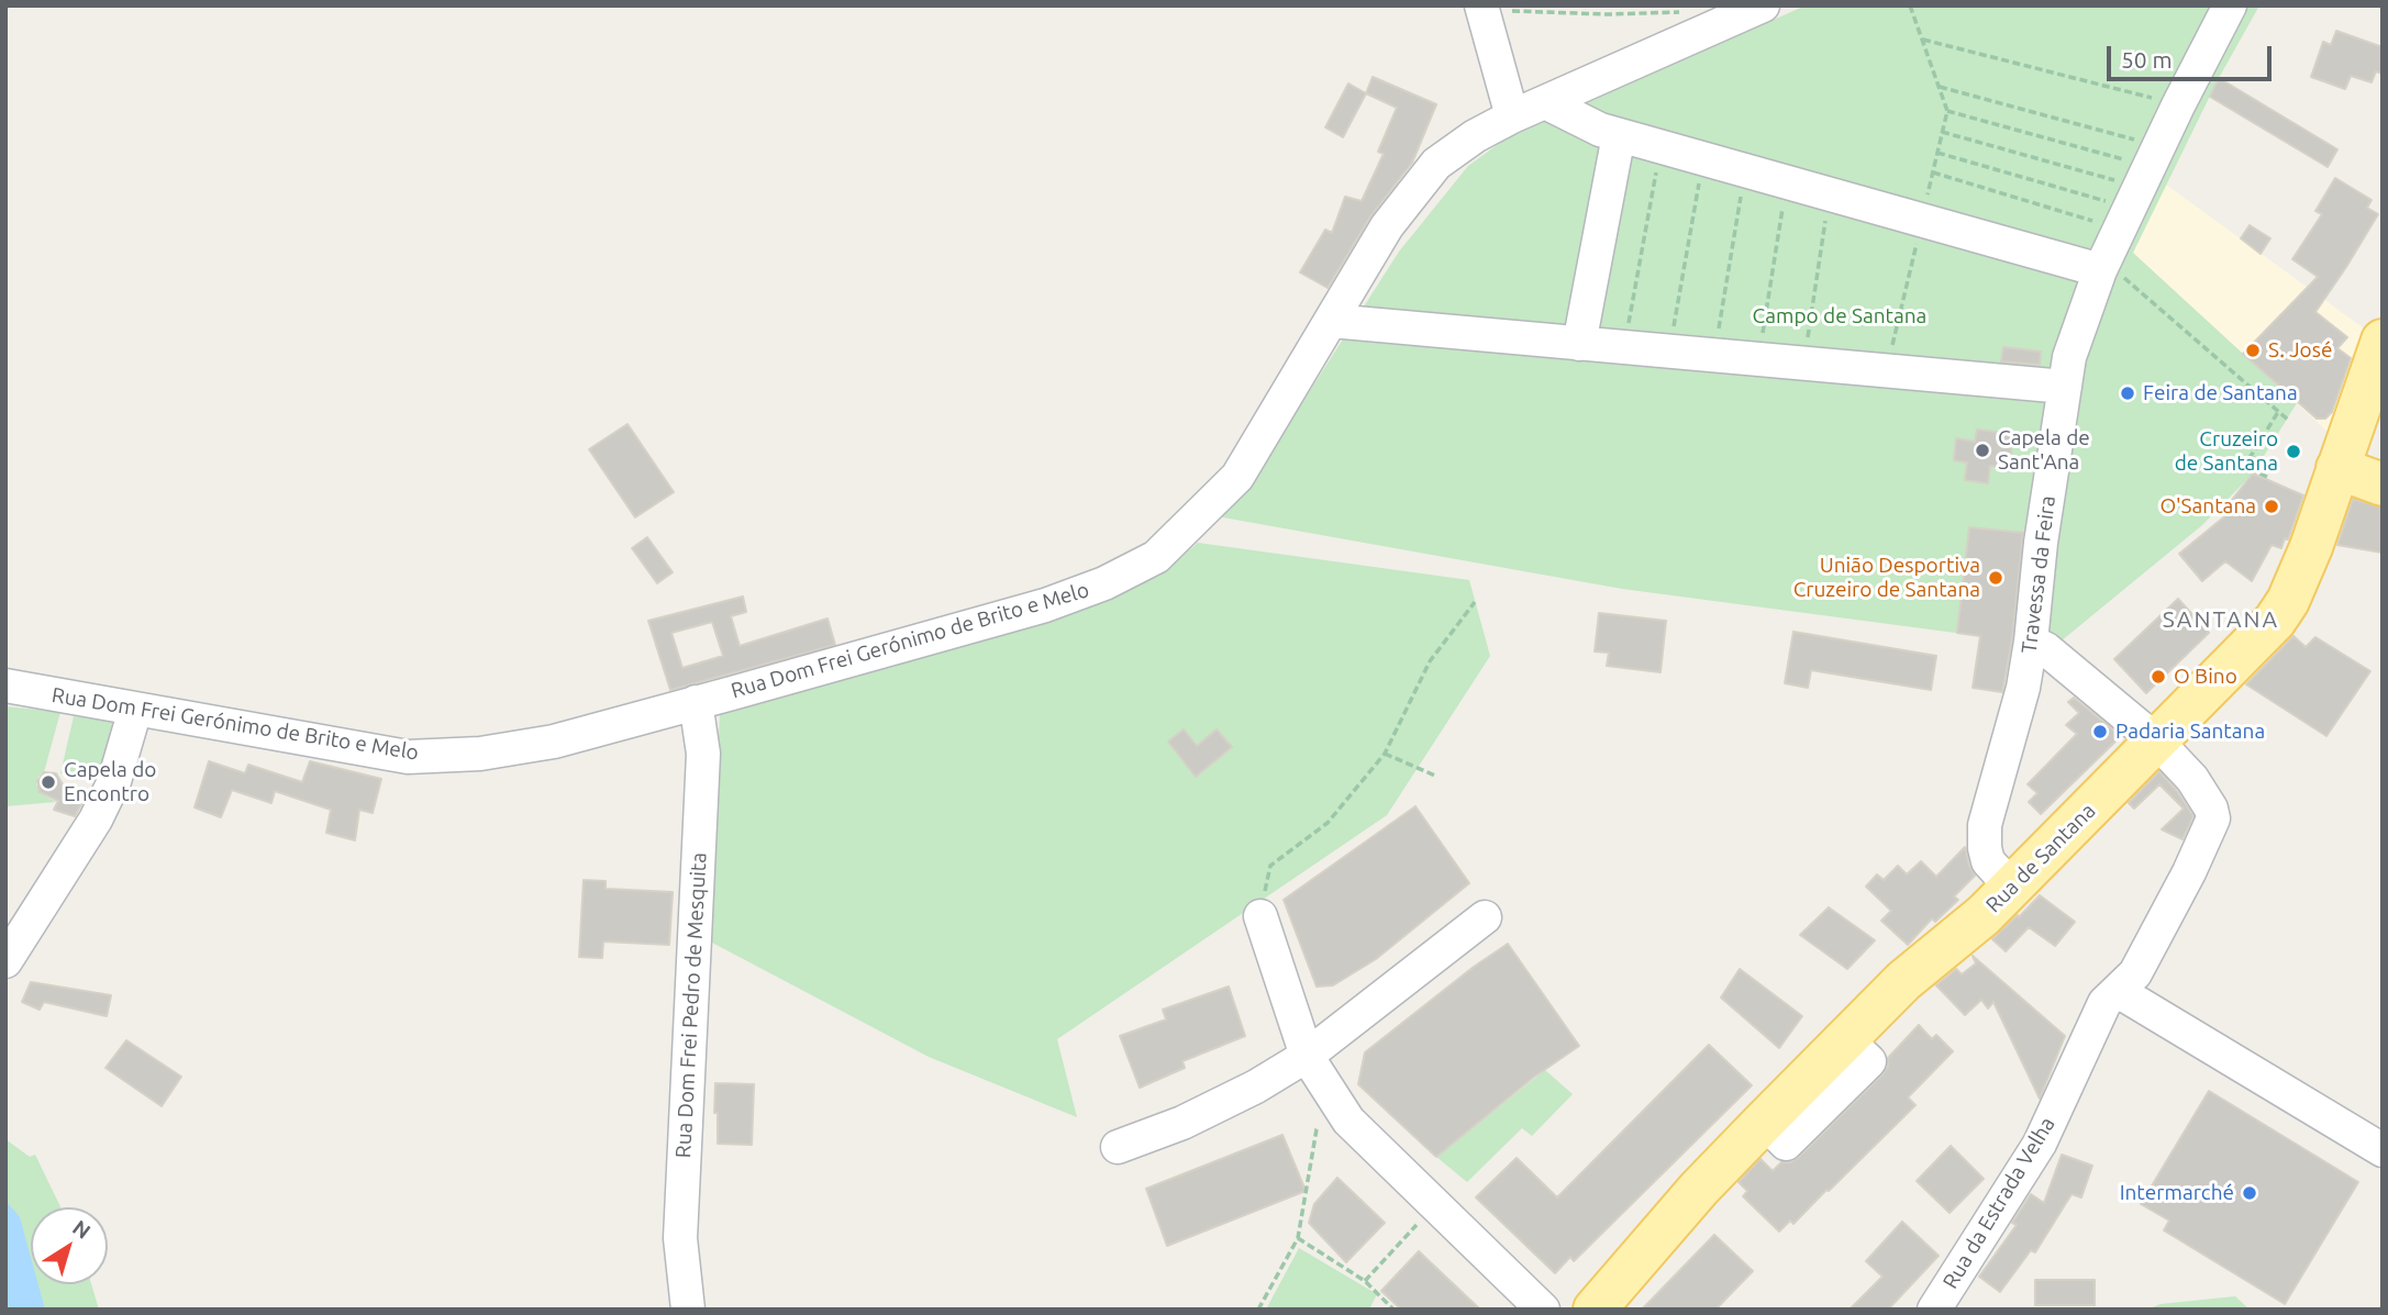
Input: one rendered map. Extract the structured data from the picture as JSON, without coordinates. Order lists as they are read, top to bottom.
{
  "streets": {
    "main road": ["Rua de Santana"],
    "street": [
      "Travessa da Feira",
      "Rua Dom Frei Gerónimo de Brito e Melo",
      "Rua Dom Frei Pedro de Mesquita",
      "Rua da Estrada Velha"
    ]
  },
  "crossings": [
    ["Travessa da Feira", "Rua de Santana"],
    ["Rua Dom Frei Gerónimo de Brito e Melo", "Rua Dom Frei Pedro de Mesquita"],
    ["Rua de Santana", "Rua da Estrada Velha"]
  ],
  "districts": ["SANTANA"],
  "parks": ["Campo de Santana"],
  "places": [
    "S. José",
    "Feira de Santana",
    "Capela de Sant'Ana",
    "Cruzeiro de Santana",
    "O'Santana",
    "União Desportiva Cruzeiro de Santana",
    "O Bino",
    "Padaria Santana",
    "Capela do Encontro",
    "Intermarché"
  ],
  "scale_bar": "50 m",
  "north": "top right"
}
